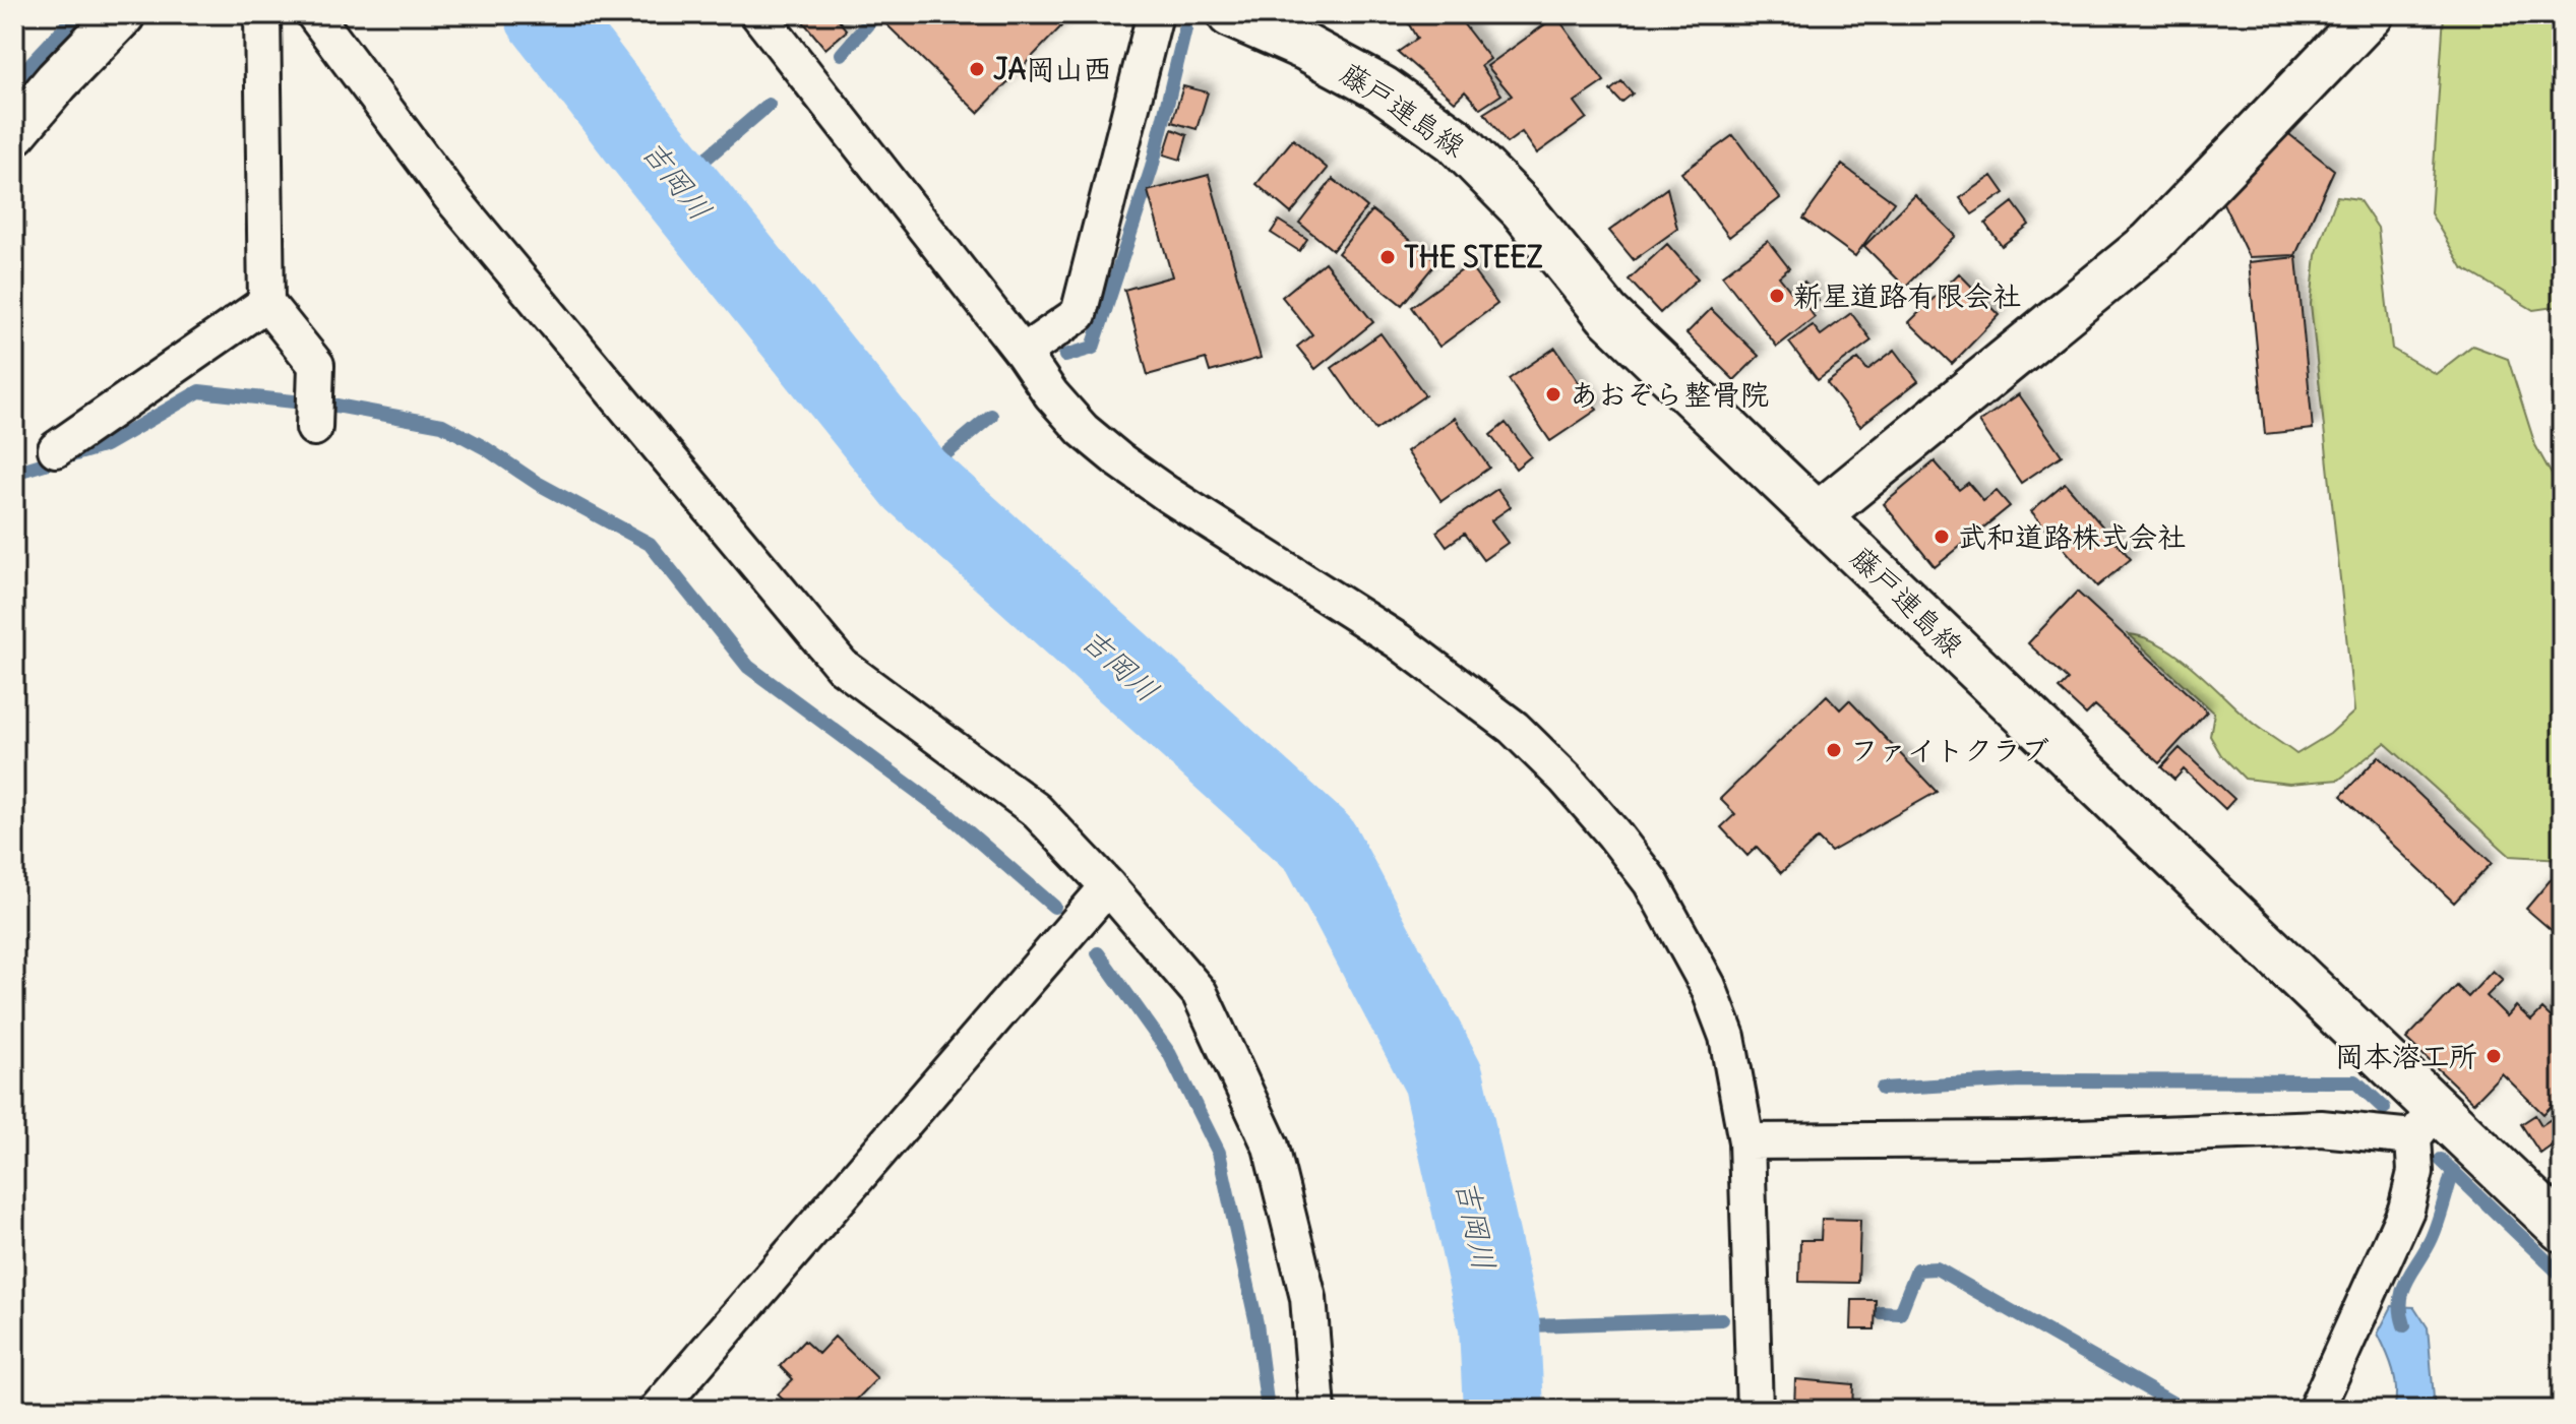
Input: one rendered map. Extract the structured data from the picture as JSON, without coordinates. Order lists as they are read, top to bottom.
{
  "streets": {
    "main road": ["藤戸連島線"]
  },
  "water": ["吉岡川"],
  "places": [
    "JA岡山西",
    "THE STEEZ",
    "新星道路有限会社",
    "あおぞら整骨院",
    "武和道路株式会社",
    "ファイトクラブ",
    "岡本溶工所"
  ]
}
